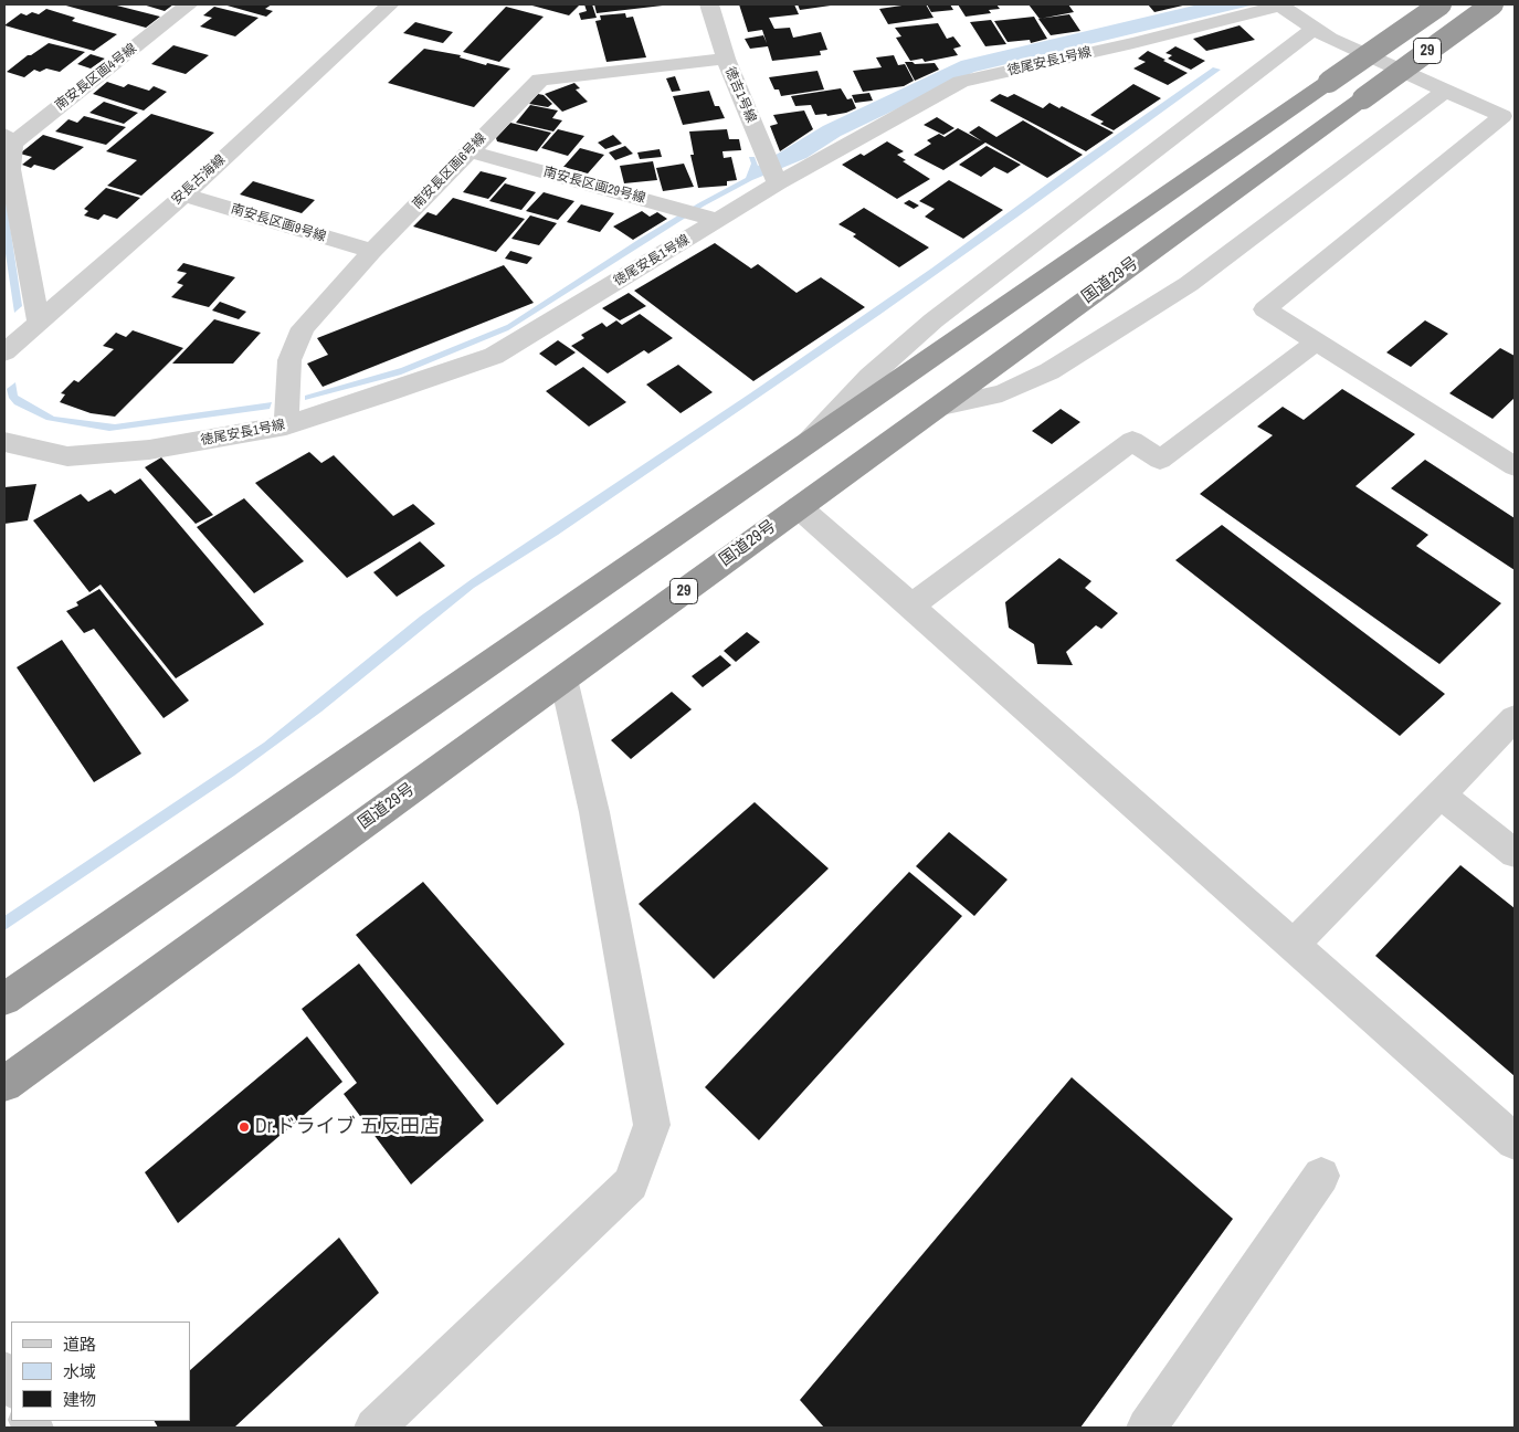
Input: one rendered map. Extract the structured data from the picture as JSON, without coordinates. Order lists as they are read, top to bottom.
{
  "streets": {
    "highway": ["29", "国道29号"],
    "street": [
      "徳尾安長1号線",
      "南安長区画4号線",
      "徳吉1号線",
      "南安長区画6号線",
      "安長古海線",
      "南安長区画29号線",
      "南安長区画9号線"
    ]
  },
  "crossings": [
    ["徳尾安長1号線", "徳吉1号線"],
    ["徳尾安長1号線", "南安長区画6号線"],
    ["徳尾安長1号線", "南安長区画29号線"],
    ["徳吉1号線", "南安長区画6号線"],
    ["南安長区画6号線", "南安長区画29号線"],
    ["南安長区画6号線", "南安長区画9号線"],
    ["安長古海線", "南安長区画9号線"]
  ],
  "places": ["Dr.ドライブ 五反田店"],
  "legend": ["道路", "水域", "建物"]
}
